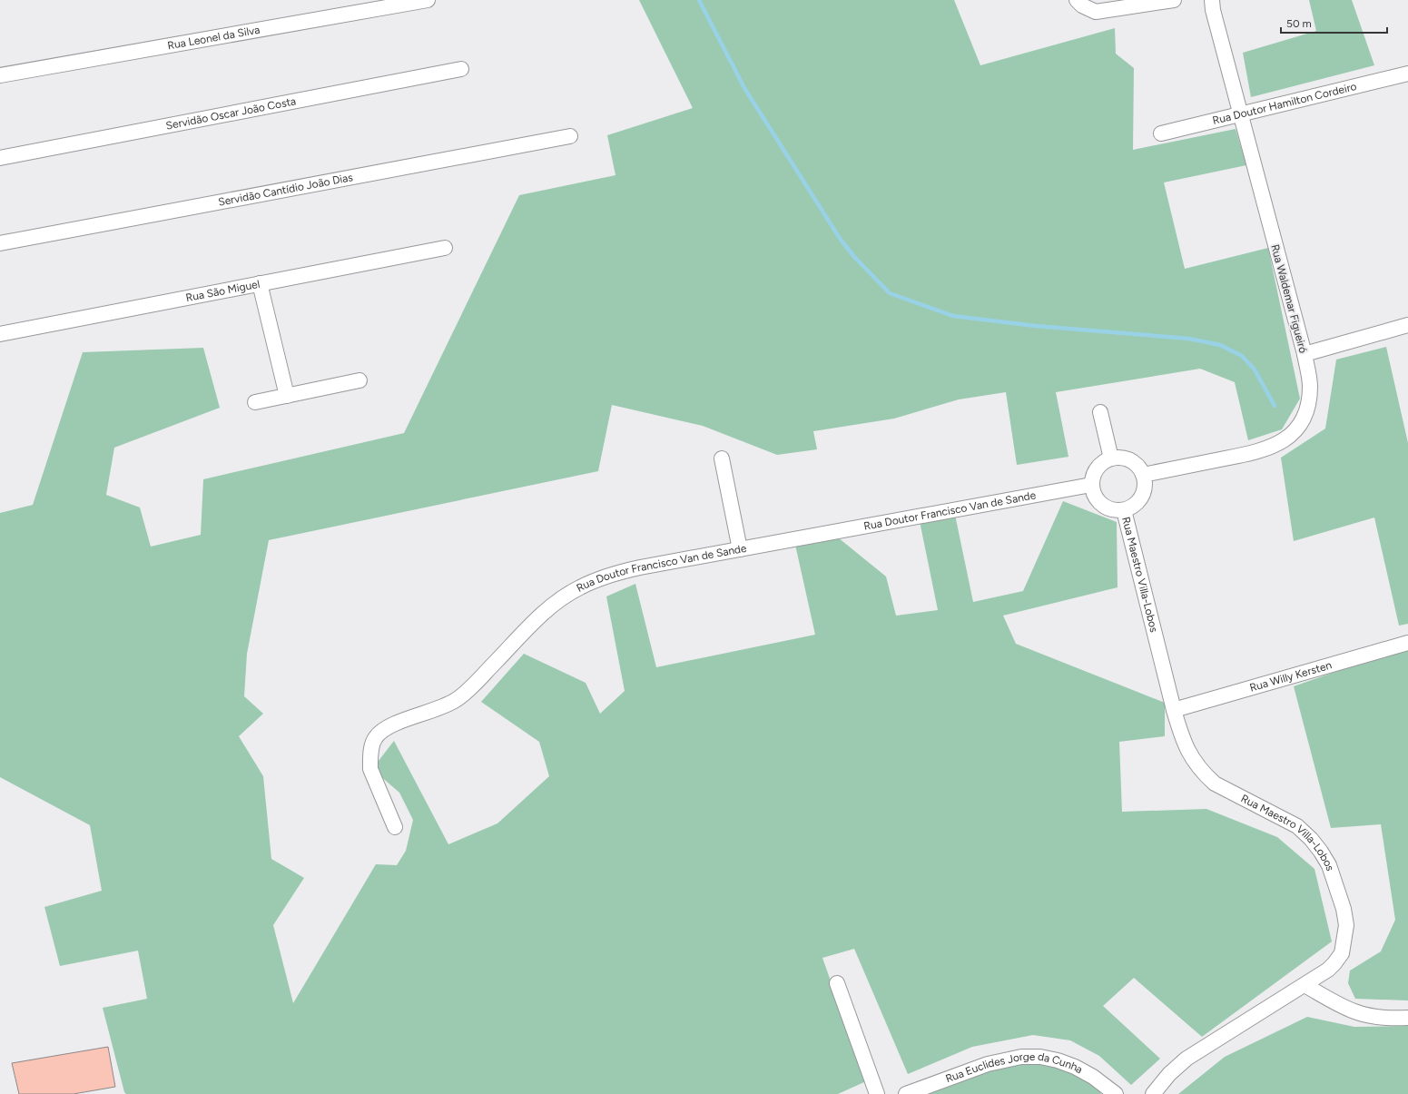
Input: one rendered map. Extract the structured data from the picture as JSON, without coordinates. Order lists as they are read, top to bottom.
{
  "streets": {
    "street": [
      "Rua Leonel da Silva",
      "Rua Doutor Hamilton Cordeiro",
      "Servidão Oscar João Costa",
      "Servidão Cantídio João Dias",
      "Rua São Miguel",
      "Rua Waldemar Figueiró",
      "Rua Doutor Francisco Van de Sande",
      "Rua Maestro Villa-Lobos",
      "Rua Willy Kersten",
      "Rua Euclides Jorge da Cunha"
    ]
  },
  "crossings": [
    ["Rua Doutor Hamilton Cordeiro", "Rua Waldemar Figueiró"],
    ["Rua Waldemar Figueiró", "Rua Doutor Francisco Van de Sande"],
    ["Rua Waldemar Figueiró", "Rua Maestro Villa-Lobos"],
    ["Rua Doutor Francisco Van de Sande", "Rua Maestro Villa-Lobos"],
    ["Rua Maestro Villa-Lobos", "Rua Willy Kersten"]
  ],
  "scale_bar": "50 m"
}
